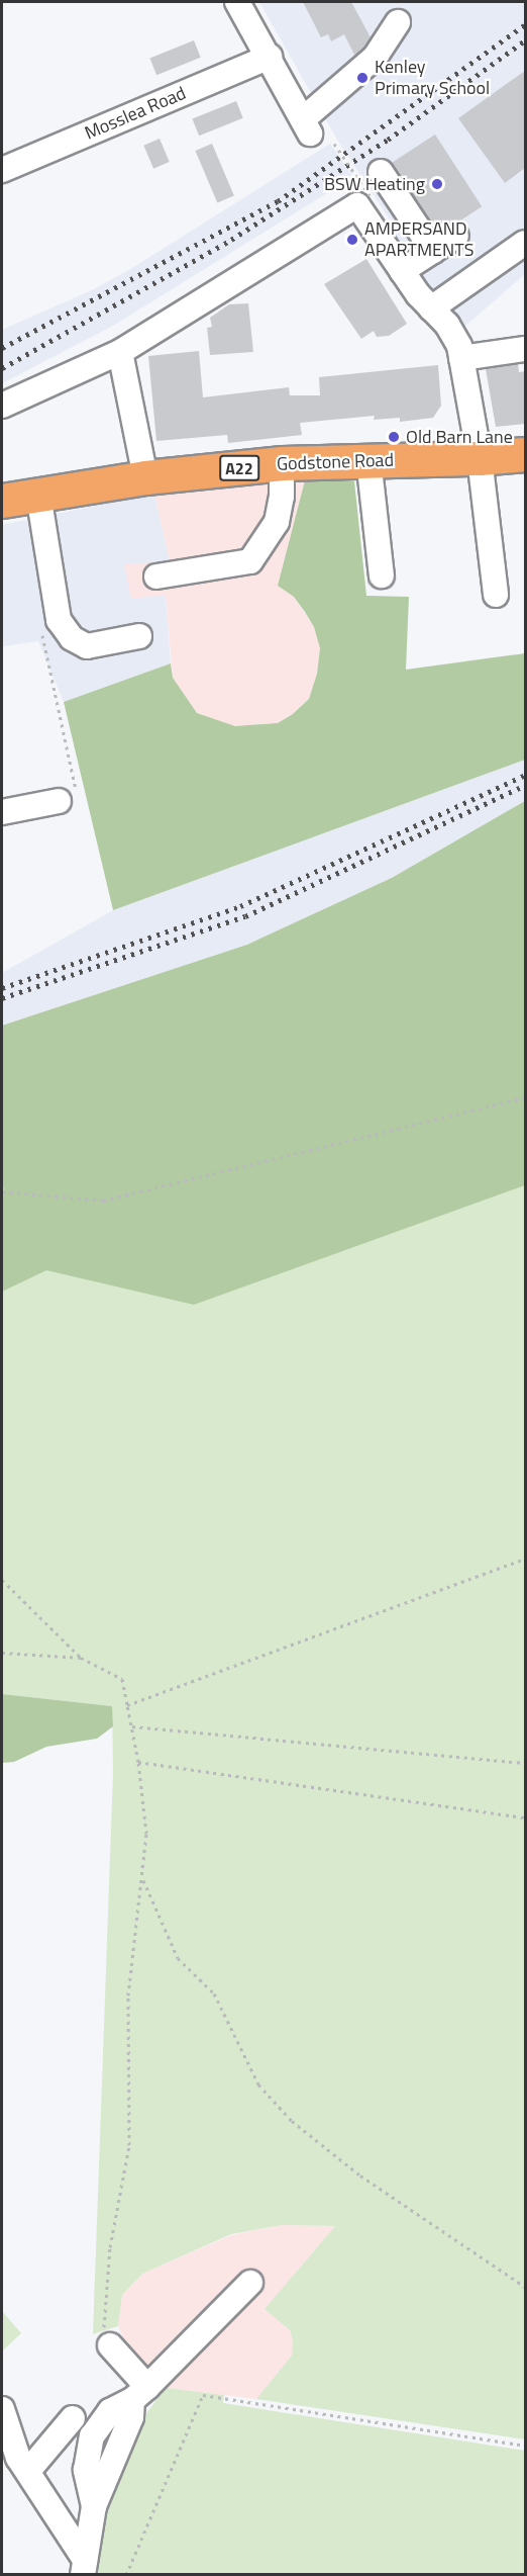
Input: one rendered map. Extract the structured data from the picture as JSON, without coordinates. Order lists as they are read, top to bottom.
{
  "streets": {
    "highway": ["Godstone Road", "A22"],
    "street": ["Mosslea Road"]
  },
  "places": [
    "Kenley Primary School",
    "BSW Heating",
    "AMPERSAND APARTMENTS",
    "Old Barn Lane"
  ]
}
